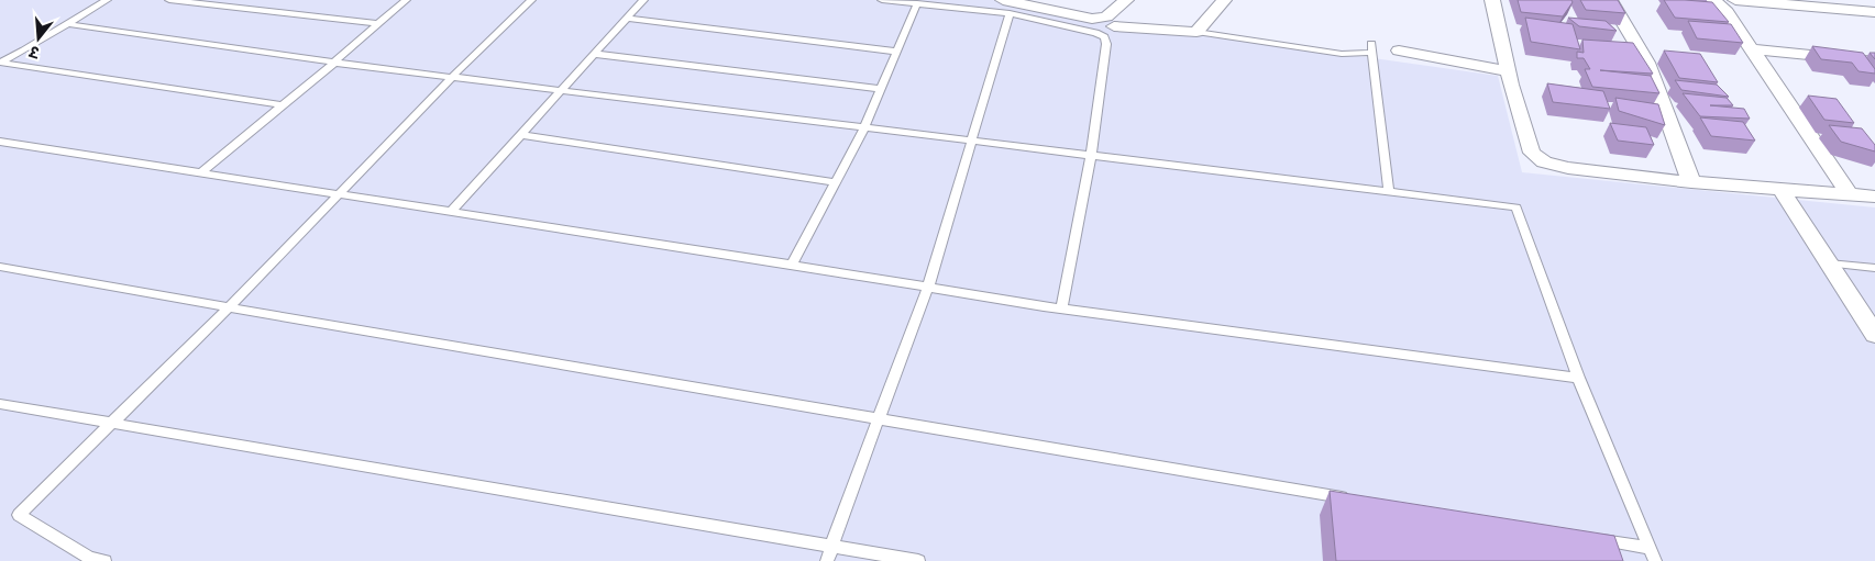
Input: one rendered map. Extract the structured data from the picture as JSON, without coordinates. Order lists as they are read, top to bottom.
{
  "north": "bottom"
}
